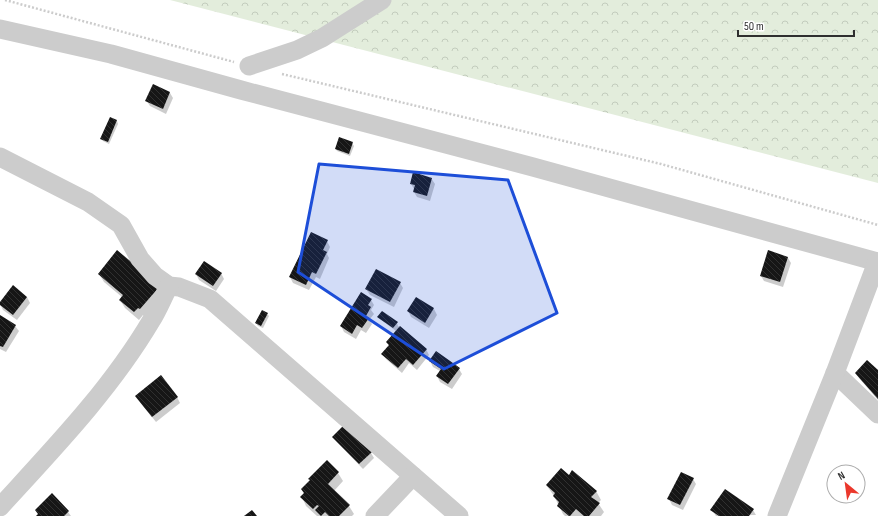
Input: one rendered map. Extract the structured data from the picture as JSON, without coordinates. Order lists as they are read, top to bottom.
{
  "scale_bar": "50 m",
  "north": "top left"
}
